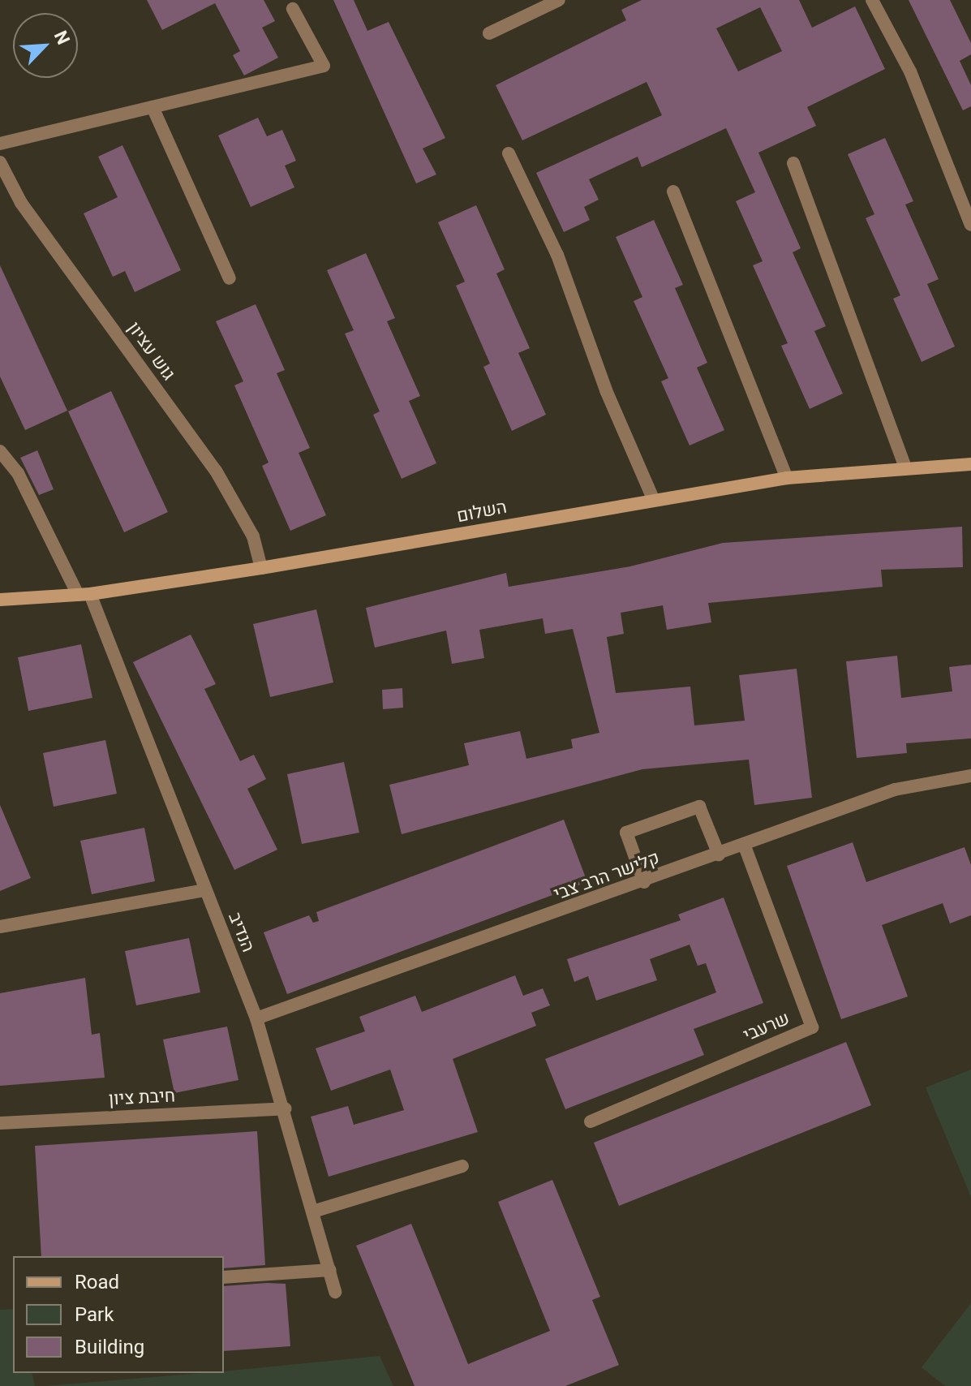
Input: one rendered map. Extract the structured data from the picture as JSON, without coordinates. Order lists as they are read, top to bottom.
{
  "streets": {
    "street": [
      "גוש עציון",
      "השלום",
      "קלישר הרב צבי",
      "הנדיב",
      "שרעבי",
      "חיבת ציון"
    ]
  },
  "crossings": [
    ["גוש עציון", "השלום"],
    ["השלום", "הנדיב"],
    ["קלישר הרב צבי", "הנדיב"],
    ["קלישר הרב צבי", "שרעבי"],
    ["הנדיב", "חיבת ציון"]
  ],
  "legend": ["Road", "Park", "Building"],
  "north": "top right"
}
